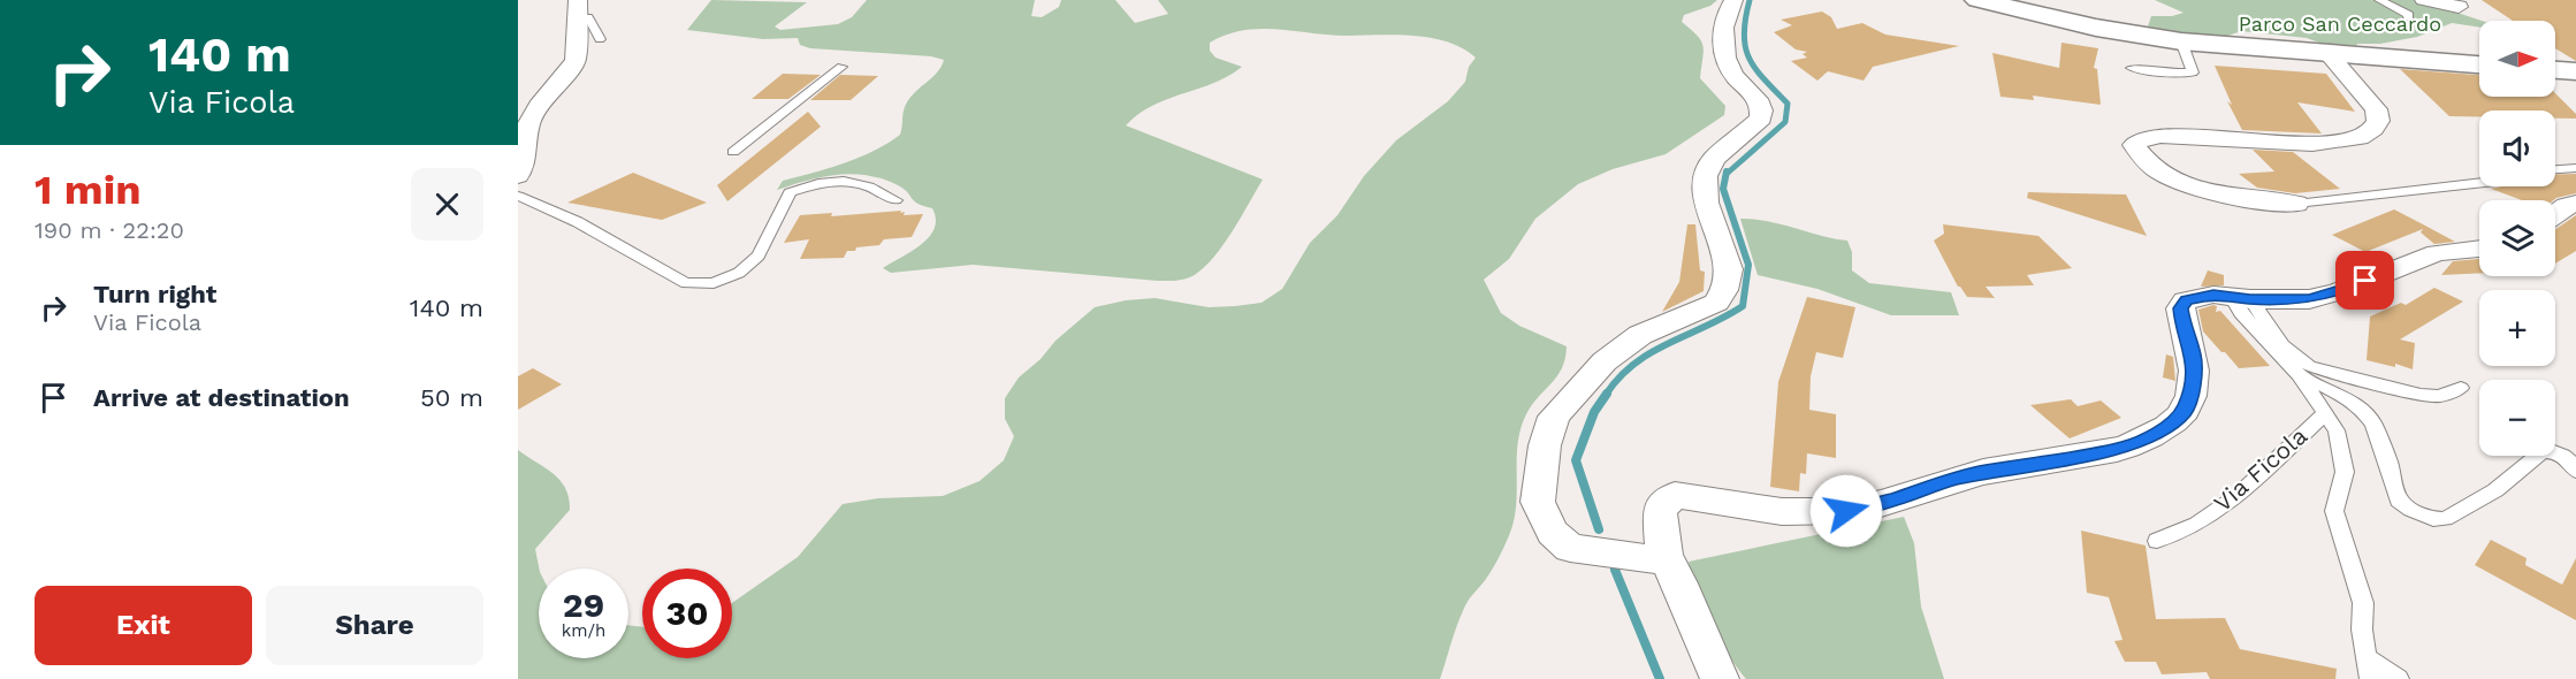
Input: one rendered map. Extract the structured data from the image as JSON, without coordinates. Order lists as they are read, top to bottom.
{
  "streets": {
    "lane": ["Via Ficola"]
  },
  "parks": ["Parco San Ceccardo"],
  "north": "right",
  "page": {
    "turn": ["140 m", "Via Ficola"],
    "map_buttons": ["+", "−"],
    "heading": ["1 min", "190 m · 22:20"],
    "list": [
      {
        "name": "Turn right",
        "note": "Via Ficola",
        "value": "140 m"
      },
      {
        "name": "Arrive at destination",
        "value": "50 m"
      }
    ],
    "speed": "29 km/h",
    "limit": "30",
    "buttons": ["Exit", "Share"]
  }
}
